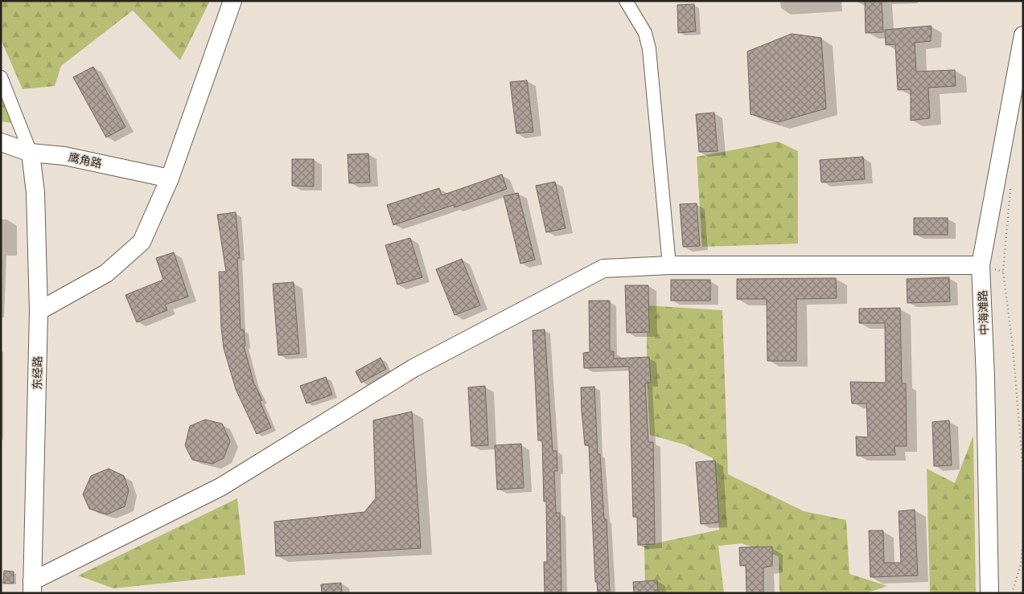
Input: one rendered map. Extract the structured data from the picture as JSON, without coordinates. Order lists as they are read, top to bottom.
{
  "streets": {
    "main road": ["鹰角路", "中海滩路", "东经路"]
  },
  "crossings": [
    ["鹰角路", "东经路"]
  ]
}
